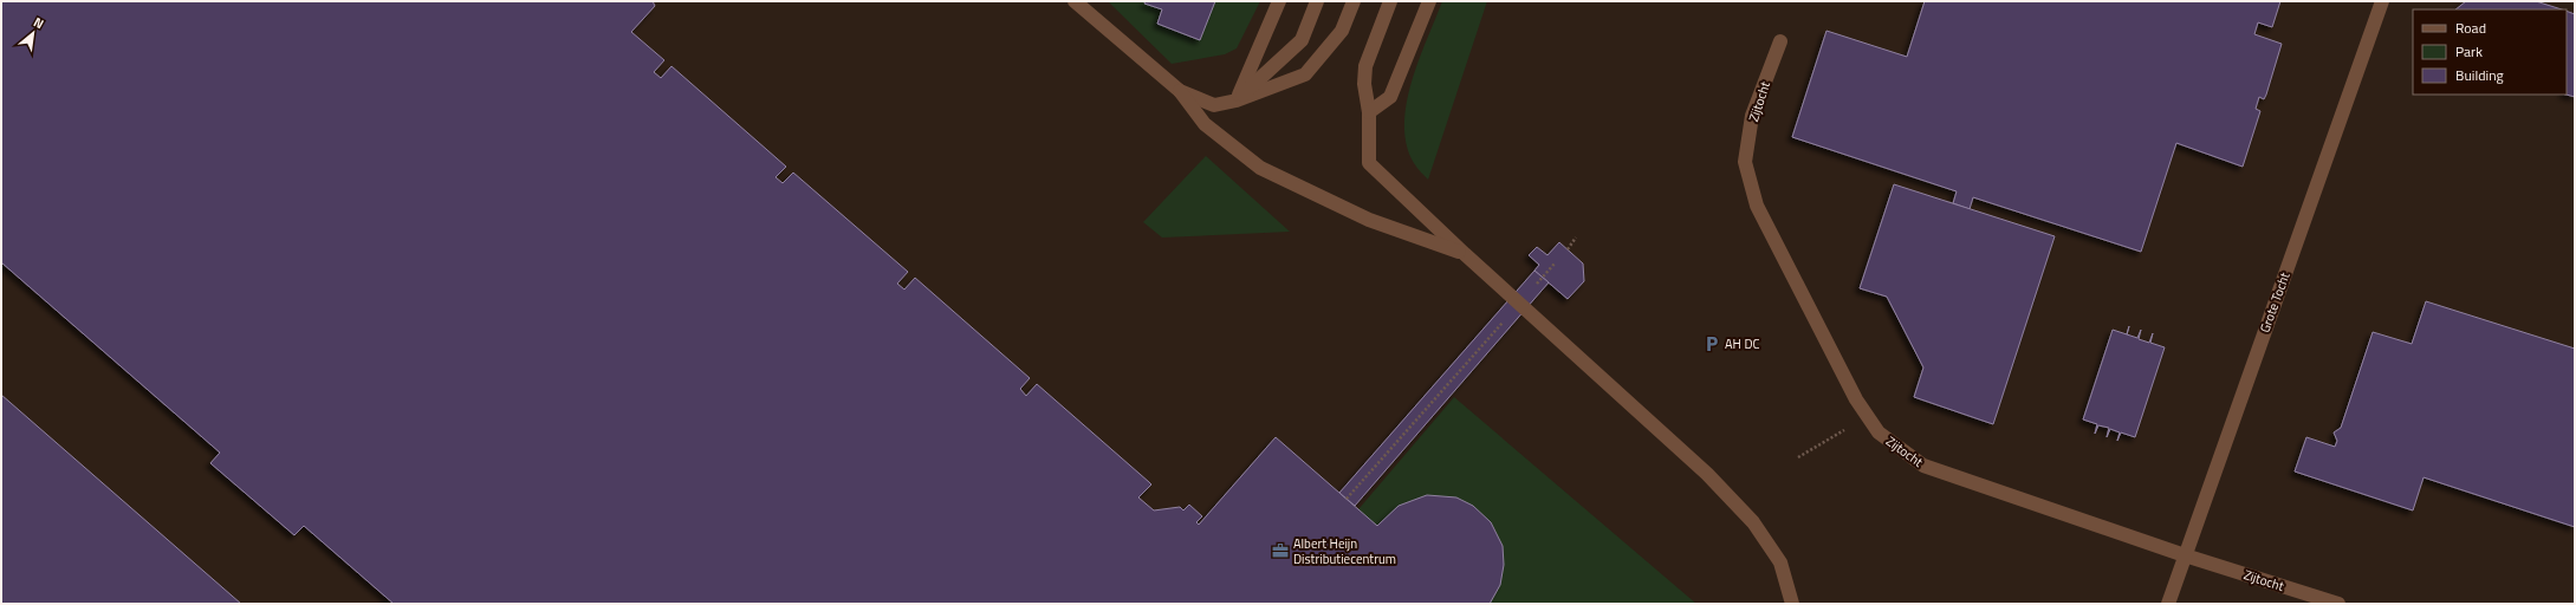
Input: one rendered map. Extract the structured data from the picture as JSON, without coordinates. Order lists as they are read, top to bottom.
{
  "streets": {
    "street": ["Zijtocht", "Grote Tocht"]
  },
  "crossings": [
    ["Zijtocht", "Grote Tocht"]
  ],
  "places": {
    "parking": ["AH DC"],
    "office": ["Albert Heijn Distributiecentrum"]
  },
  "legend": ["Road", "Park", "Building"],
  "north": "top right"
}
